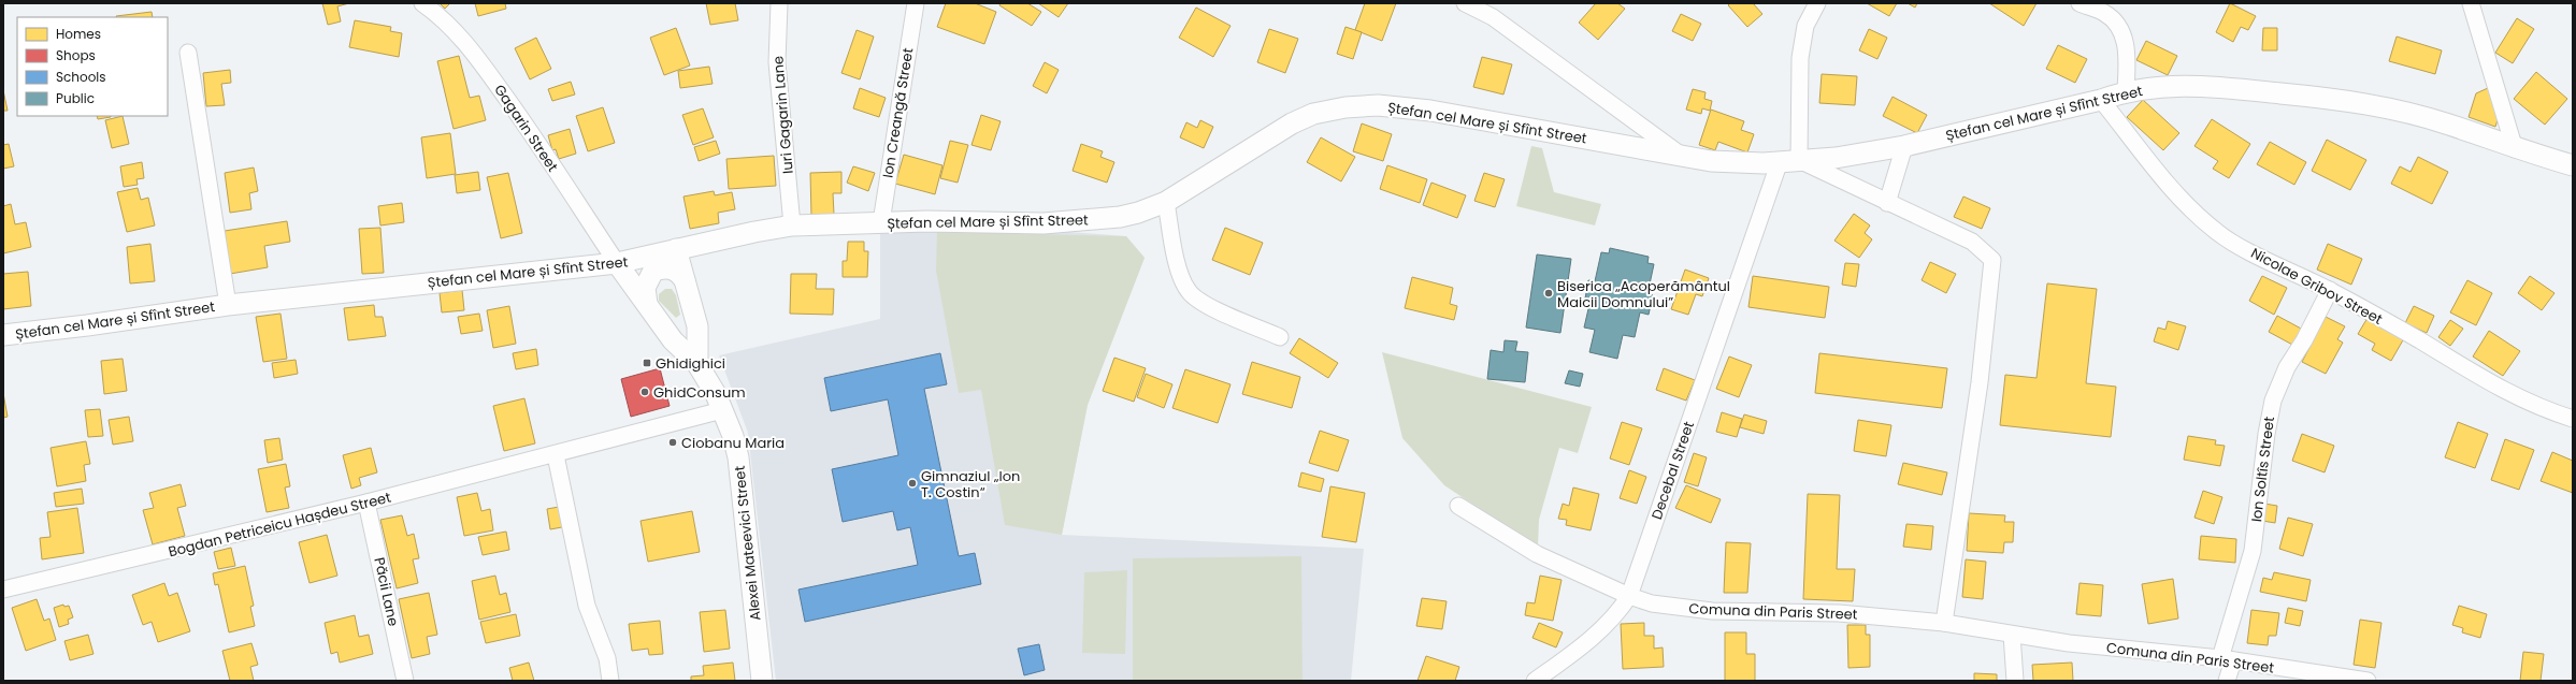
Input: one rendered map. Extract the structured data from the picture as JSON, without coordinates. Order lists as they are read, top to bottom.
{
  "streets": {
    "street": [
      "Ion Creangă Street",
      "Ștefan cel Mare și Sfînt Street",
      "Iuri Gagarin Lane",
      "Gagarin Street",
      "Nicolae Gribov Street",
      "Ion Soltîs Street",
      "Decebal Street",
      "Bogdan Petriceicu Hașdeu Street",
      "Alexei Mateevici Street",
      "Păcii Lane",
      "Comuna din Paris Street"
    ]
  },
  "crossings": [
    ["Ion Creangă Street", "Ștefan cel Mare și Sfînt Street"],
    ["Ștefan cel Mare și Sfînt Street", "Iuri Gagarin Lane"],
    ["Ștefan cel Mare și Sfînt Street", "Gagarin Street"],
    ["Ștefan cel Mare și Sfînt Street", "Nicolae Gribov Street"],
    ["Ștefan cel Mare și Sfînt Street", "Decebal Street"],
    ["Ștefan cel Mare și Sfînt Street", "Comuna din Paris Street"],
    ["Nicolae Gribov Street", "Ion Soltîs Street"],
    ["Ion Soltîs Street", "Comuna din Paris Street"],
    ["Decebal Street", "Comuna din Paris Street"],
    ["Bogdan Petriceicu Hașdeu Street", "Alexei Mateevici Street"],
    ["Bogdan Petriceicu Hașdeu Street", "Păcii Lane"]
  ],
  "places": {
    "other": [
      "Biserica „Acoperământul Maicii Domnului”",
      "GhidConsum",
      "Ciobanu Maria",
      "Gimnaziul „Ion T. Costin“"
    ],
    "transit": ["Ghidighici"]
  },
  "legend": [
    "Homes",
    "Shops",
    "Schools",
    "Public"
  ]
}
